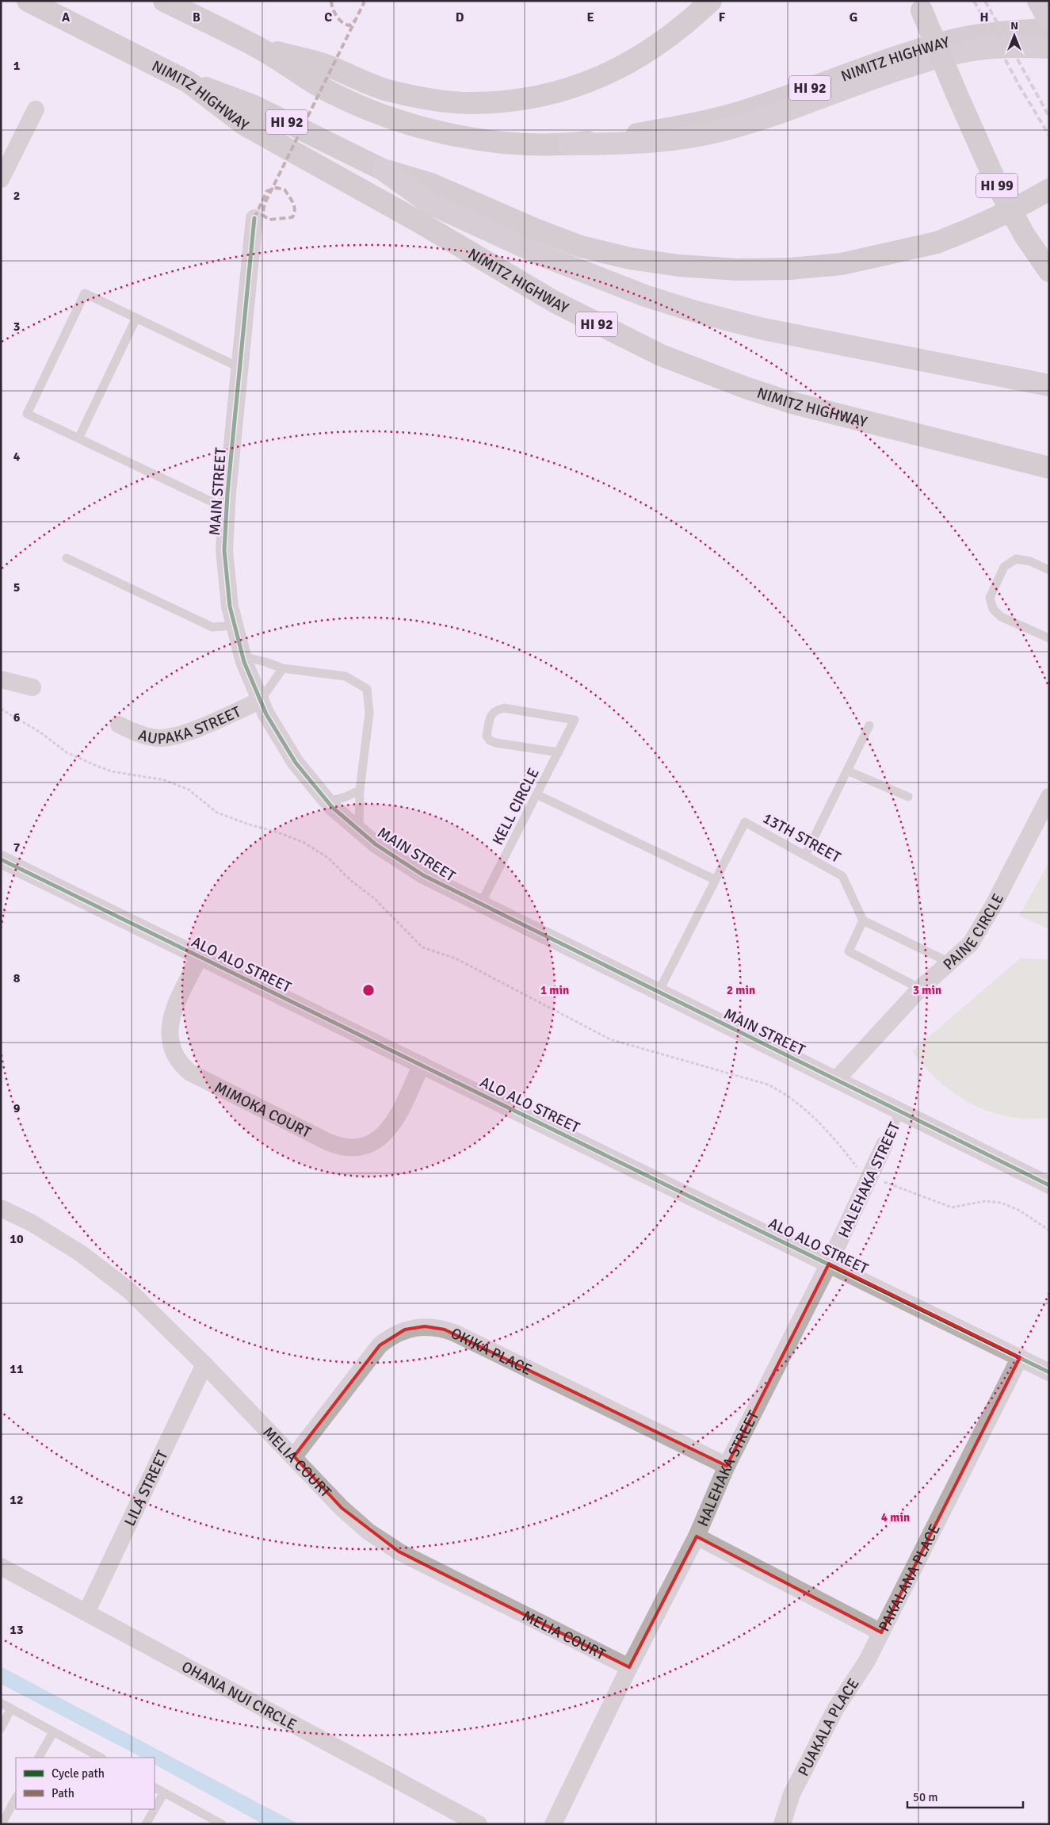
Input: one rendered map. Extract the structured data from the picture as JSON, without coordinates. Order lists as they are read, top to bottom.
{
  "streets": {
    "main road": ["NIMITZ HIGHWAY", "HI 92", "HI 99"],
    "street": [
      "MAIN STREET",
      "AUPAKA STREET",
      "PAINE CIRCLE",
      "ALO ALO STREET",
      "MIMOKA COURT",
      "HALEHAKA STREET",
      "OKIKA PLACE",
      "MELIA COURT",
      "LILA STREET",
      "PAKALANA PLACE",
      "OHANA NUI CIRCLE",
      "PUAKALA PLACE"
    ],
    "lane": ["KELL CIRCLE", "13TH STREET"]
  },
  "crossings": [
    ["NIMITZ HIGHWAY", "HI 92"],
    ["MAIN STREET", "AUPAKA STREET"],
    ["MAIN STREET", "KELL CIRCLE"],
    ["MAIN STREET", "PAINE CIRCLE"],
    ["MAIN STREET", "HALEHAKA STREET"],
    ["ALO ALO STREET", "MIMOKA COURT"],
    ["ALO ALO STREET", "HALEHAKA STREET"],
    ["ALO ALO STREET", "PAKALANA PLACE"],
    ["HALEHAKA STREET", "OKIKA PLACE"],
    ["HALEHAKA STREET", "MELIA COURT"],
    ["HALEHAKA STREET", "PAKALANA PLACE"],
    ["OKIKA PLACE", "MELIA COURT"],
    ["MELIA COURT", "LILA STREET"],
    ["LILA STREET", "OHANA NUI CIRCLE"],
    ["PAKALANA PLACE", "PUAKALA PLACE"]
  ],
  "legend": ["Cycle path", "Path"],
  "scale_bar": "50 m",
  "north": "top",
  "grid": {
    "columns": [
      "A",
      "B",
      "C",
      "D",
      "E",
      "F",
      "G",
      "H"
    ],
    "rows": [
      "1",
      "2",
      "3",
      "4",
      "5",
      "6",
      "7",
      "8",
      "9",
      "10",
      "11",
      "12",
      "13"
    ]
  },
  "rings": [
    "1 min",
    "2 min",
    "3 min",
    "4 min"
  ]
}
